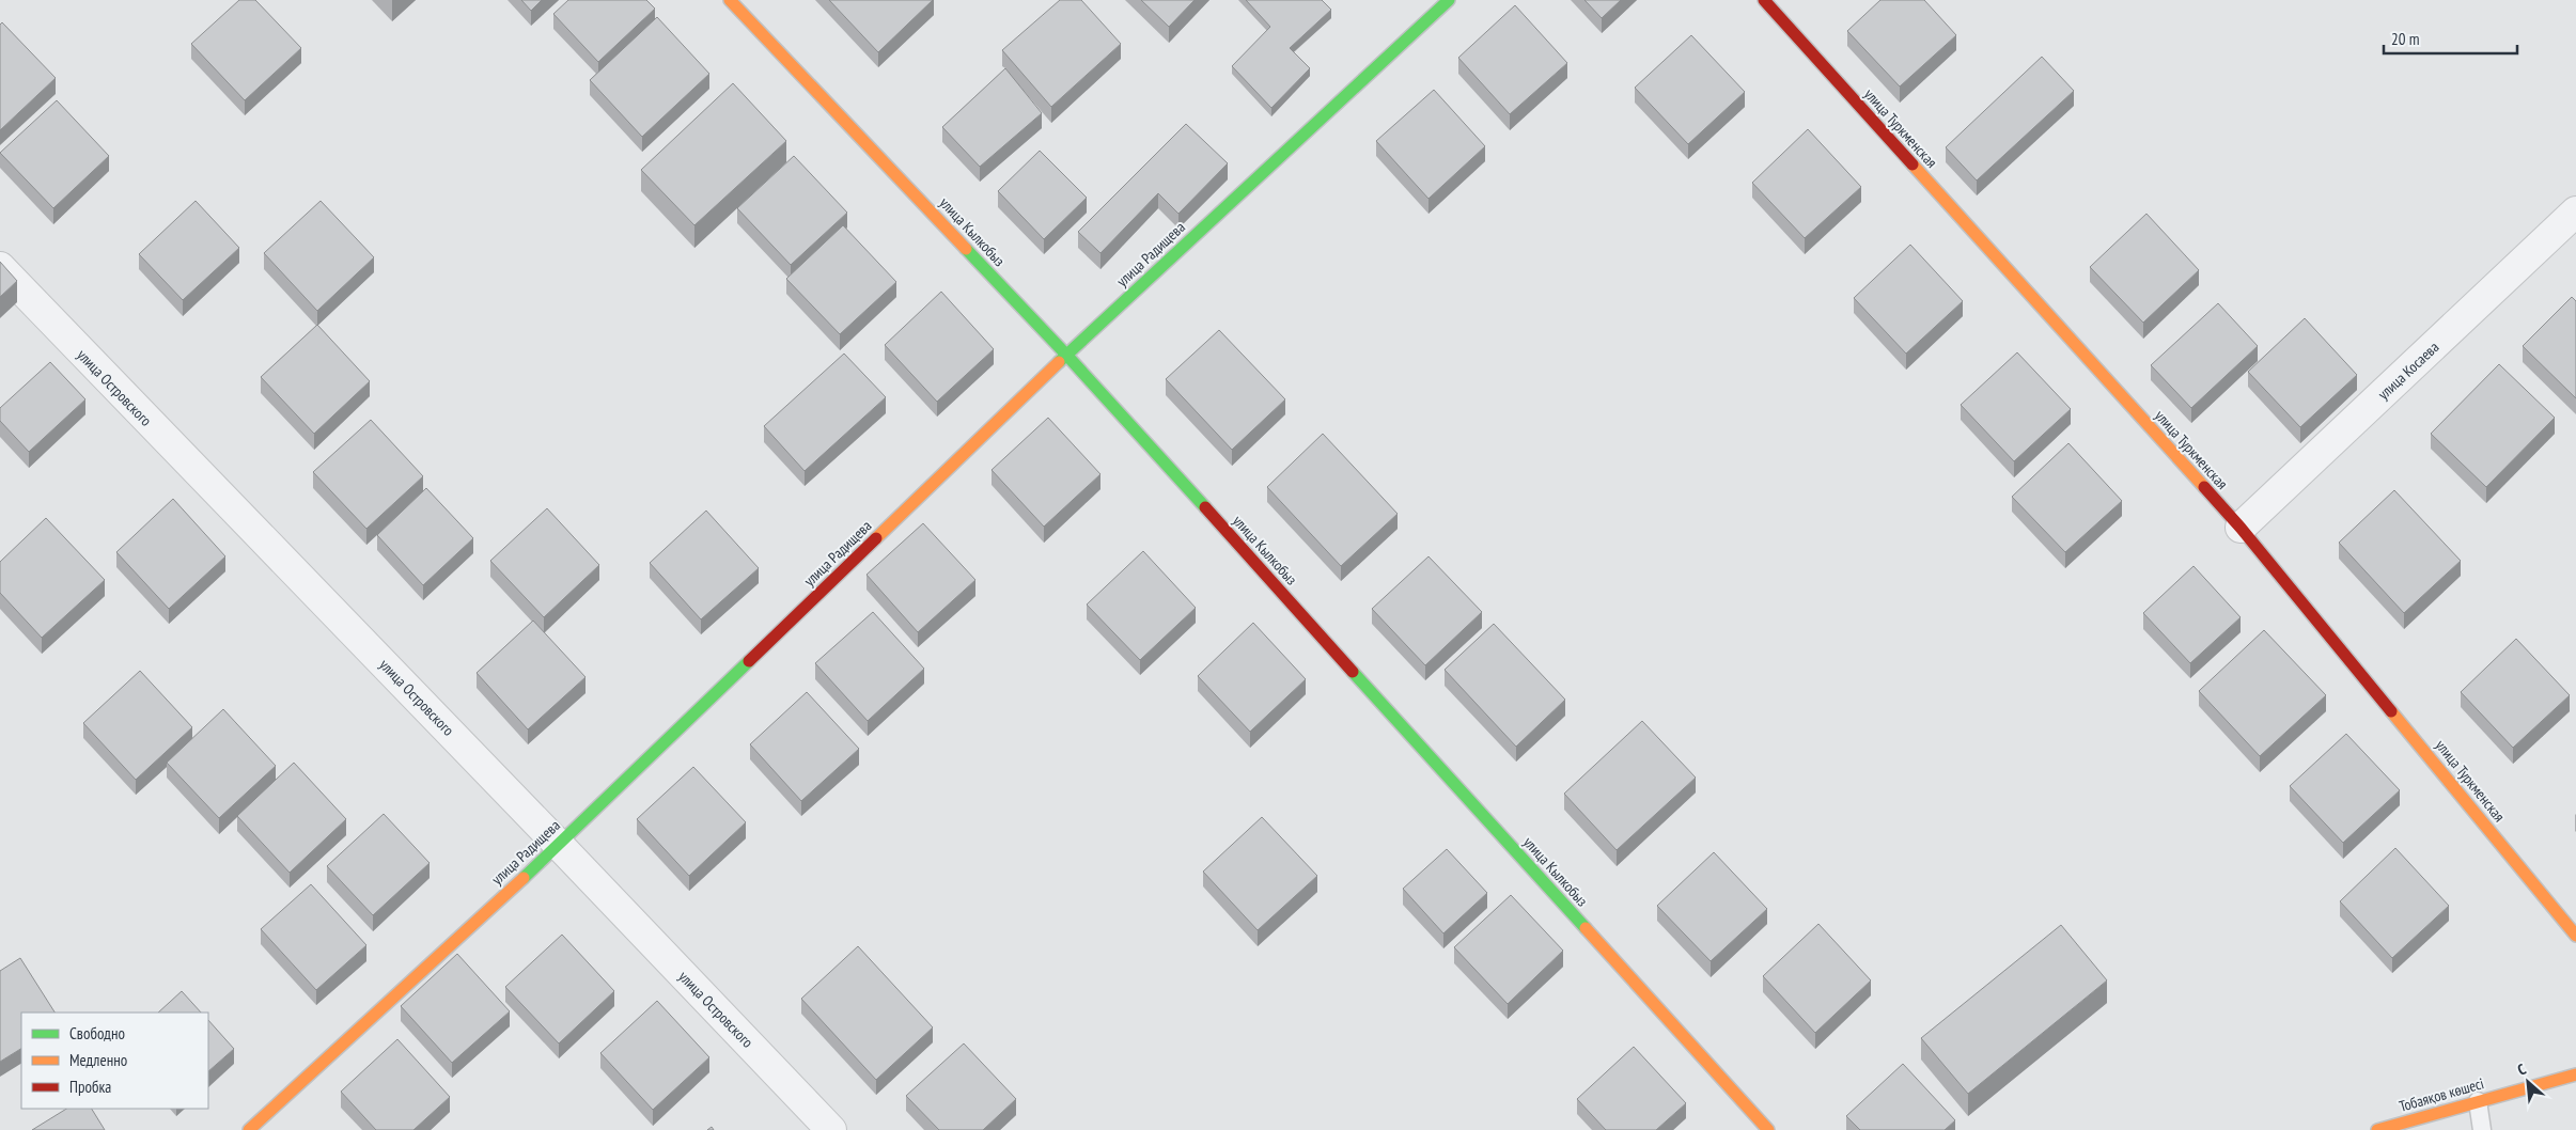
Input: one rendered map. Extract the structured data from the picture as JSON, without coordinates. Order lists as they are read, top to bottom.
{
  "streets": {
    "street": [
      "улица Туркменская",
      "улица Кылкобыз",
      "улица Радищева",
      "улица Косаева",
      "улица Островского",
      "Тобаяқов көшесі"
    ]
  },
  "crossings": [
    ["улица Туркменская", "улица Косаева"],
    ["улица Кылкобыз", "улица Радищева"],
    ["улица Радищева", "улица Островского"]
  ],
  "legend": ["Свободно", "Медленно", "Пробка"],
  "scale_bar": "20 m",
  "north": "top left"
}
